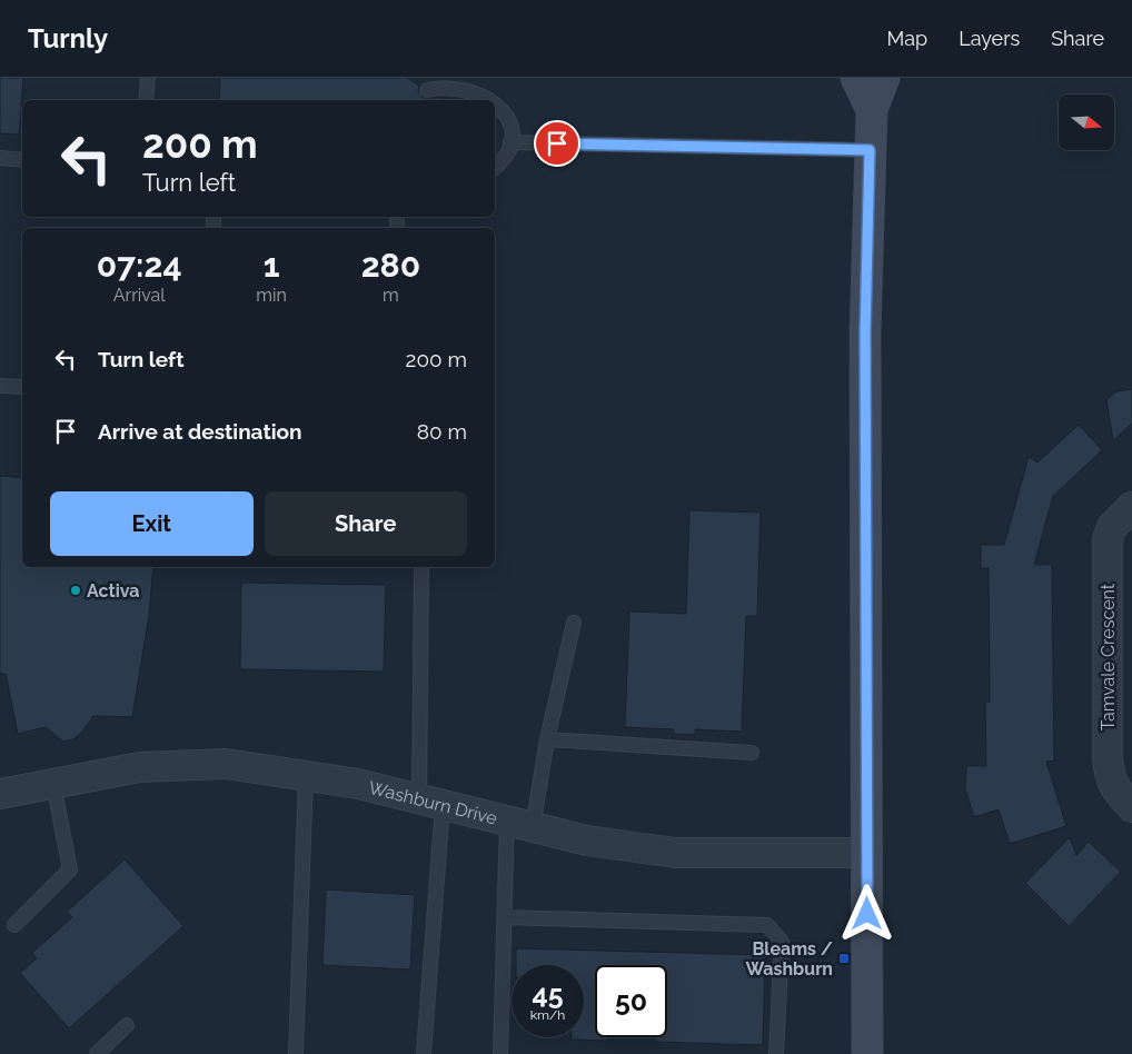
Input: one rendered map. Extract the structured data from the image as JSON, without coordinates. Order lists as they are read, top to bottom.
{
  "streets": {
    "street": ["Tamvale Crescent", "Washburn Drive"]
  },
  "places": {
    "other": ["Activa"],
    "transit": ["Bleams / Washburn"]
  },
  "north": "right",
  "page": {
    "header": "Turnly",
    "nav": ["Map", "Layers", "Share"],
    "turn": ["200 m", "Turn left"],
    "eta": [
      "07:24",
      "Arrival",
      "1",
      "min",
      "280",
      "m"
    ],
    "list": [
      {
        "name": "Turn left",
        "value": "200 m"
      },
      {
        "name": "Arrive at destination",
        "value": "80 m"
      }
    ],
    "buttons": ["Exit", "Share"],
    "speed": "45 km/h",
    "limit": "50"
  }
}
